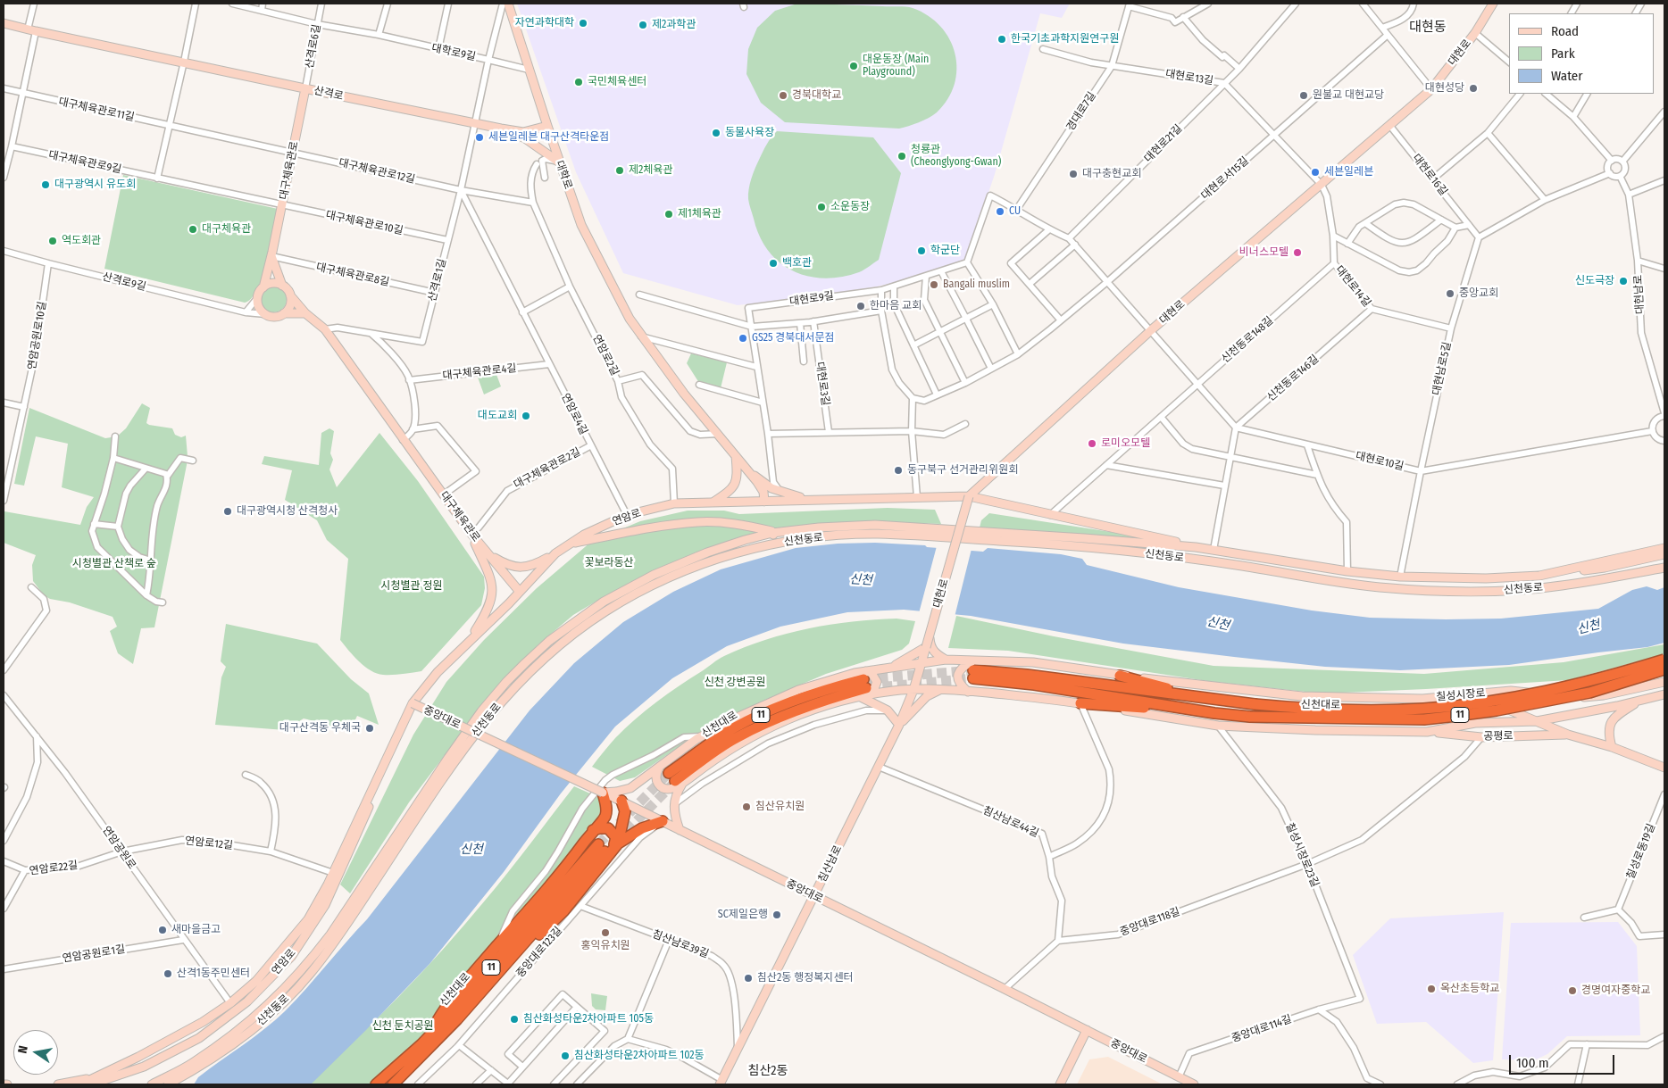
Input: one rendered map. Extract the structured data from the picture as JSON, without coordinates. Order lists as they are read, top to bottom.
{
  "streets": {
    "highway": ["신천대로", "11"],
    "main road": [
      "대현로",
      "산격로",
      "대구체육관로",
      "대학로",
      "연암로",
      "신천동로",
      "칠성시장로",
      "중앙대로",
      "공평로",
      "침산남로"
    ],
    "street": [
      "산격로6길",
      "대학로9길",
      "대현로13길",
      "대구체육관로11길",
      "경대로7길",
      "대현로21길",
      "대구체육관로9길",
      "대구체육관로12길",
      "대현로16길",
      "대현로서15길",
      "대구체육관로10길",
      "대구체육관로8길",
      "산격로1길",
      "산격로9길",
      "대현로14길",
      "대현남로",
      "대현로9길",
      "연암공원로10길",
      "신천동로148길",
      "연암로2길",
      "대현남로5길",
      "대구체육관로4길",
      "신천동로146길",
      "대현로3길",
      "연암로4길",
      "대현로10길",
      "대구체육관로2길",
      "침산남로44길",
      "연암로12길",
      "연암공원로",
      "칠성로동19길",
      "칠성시장로23길",
      "연암로22길",
      "중앙대로118길",
      "침산남로39길",
      "중앙대로123길",
      "연암공원로1길",
      "중앙대로114길"
    ]
  },
  "crossings": [
    ["산격로6길", "대학로9길"],
    ["산격로6길", "산격로"],
    ["산격로6길", "대구체육관로"],
    ["대학로9길", "대학로"],
    ["대현로", "대현로13길"],
    ["대현로", "대현로16길"],
    ["대현로", "대현로14길"],
    ["대현로", "연암로"],
    ["대현로", "칠성시장로"],
    ["대현로", "침산남로"],
    ["대현로13길", "경대로7길"],
    ["대현로13길", "대현로21길"],
    ["대현로13길", "대현로서15길"],
    ["대현로13길", "대현로14길"],
    ["산격로", "대구체육관로"],
    ["산격로", "대학로"],
    ["산격로", "산격로1길"],
    ["대구체육관로11길", "대구체육관로"],
    ["대구체육관로11길", "대구체육관로12길"],
    ["대구체육관로9길", "대구체육관로"],
    ["대구체육관로9길", "대구체육관로10길"],
    ["대구체육관로", "대구체육관로12길"],
    ["대구체육관로", "대구체육관로10길"],
    ["대구체육관로", "대구체육관로8길"],
    ["대구체육관로", "산격로1길"],
    ["대구체육관로", "산격로9길"],
    ["대구체육관로", "대구체육관로2길"],
    ["대구체육관로", "연암로"],
    ["대구체육관로12길", "산격로1길"],
    ["대구체육관로12길", "연암로4길"],
    ["대학로", "연암로"],
    ["대현로16길", "대현남로5길"],
    ["대구체육관로10길", "산격로1길"],
    ["대구체육관로8길", "산격로1길"],
    ["산격로1길", "연암로4길"],
    ["산격로9길", "연암공원로10길"],
    ["대현로14길", "신천동로148길"],
    ["대현로14길", "대현남로5길"],
    ["대현로14길", "신천동로146길"],
    ["대현로9길", "대현로3길"],
    ["신천동로148길", "연암로"],
    ["연암로2길", "연암로"],
    ["대현남로5길", "대현로10길"],
    ["대현남로5길", "신천동로"],
    ["대구체육관로4길", "연암로4길"],
    ["신천동로146길", "대현로10길"],
    ["연암로4길", "대구체육관로2길"],
    ["연암로4길", "연암로"],
    ["연암로", "신천동로"],
    ["연암로", "중앙대로"],
    ["연암로", "연암로12길"],
    ["연암로", "연암공원로"],
    ["칠성시장로", "신천대로"],
    ["칠성시장로", "공평로"],
    ["중앙대로", "침산남로"],
    ["중앙대로", "중앙대로123길"],
    ["중앙대로", "중앙대로114길"],
    ["침산남로44길", "침산남로"],
    ["침산남로44길", "중앙대로118길"],
    ["연암로12길", "연암공원로"],
    ["연암로12길", "연암로22길"],
    ["연암공원로", "연암로22길"],
    ["연암공원로", "연암공원로1길"],
    ["칠성시장로23길", "중앙대로118길"],
    ["칠성시장로23길", "중앙대로114길"],
    ["침산남로", "침산남로39길"],
    ["침산남로39길", "중앙대로123길"]
  ],
  "districts": ["대현동", "침산2동"],
  "water": ["신천"],
  "parks": [
    "꽃보라동산",
    "시청별관 산책로 숲",
    "시청별관 정원",
    "신천 강변공원",
    "신천 둔치공원"
  ],
  "places": [
    "자연과학대학",
    "제2과학관",
    "한국기초과학지원연구원",
    "대운동장 (Main Playground)",
    "국민체육센터",
    "대현성당",
    "경북대학교",
    "원불교 대현교당",
    "동물사육장",
    "세븐일레븐 대구산격타운점",
    "청룡관 (Cheonglyong-Gwan)",
    "제2체육관",
    "세븐일레븐",
    "대구충현교회",
    "대구광역시 유도회",
    "소운동장",
    "CU",
    "제1체육관",
    "대구체육관",
    "역도회관",
    "학군단",
    "비너스모텔",
    "백호관",
    "신도극장",
    "Bangali muslim",
    "중앙교회",
    "한마음 교회",
    "GS25 경북대서문점",
    "대도교회",
    "로미오모텔",
    "동구북구 선거관리위원회",
    "대구광역시청 산격청사",
    "대구산격동 우체국",
    "침산유치원",
    "SC제일은행",
    "새마을금고",
    "홍익유치원",
    "산격1동주민센터",
    "침산2동 행정복지센터",
    "옥산초등학교",
    "경명여자중학교",
    "침산화성타운2차아파트 105동",
    "침산화성타운2차아파트 102동"
  ],
  "legend": ["Road", "Park", "Water"],
  "scale_bar": "100 m",
  "north": "left"
}
